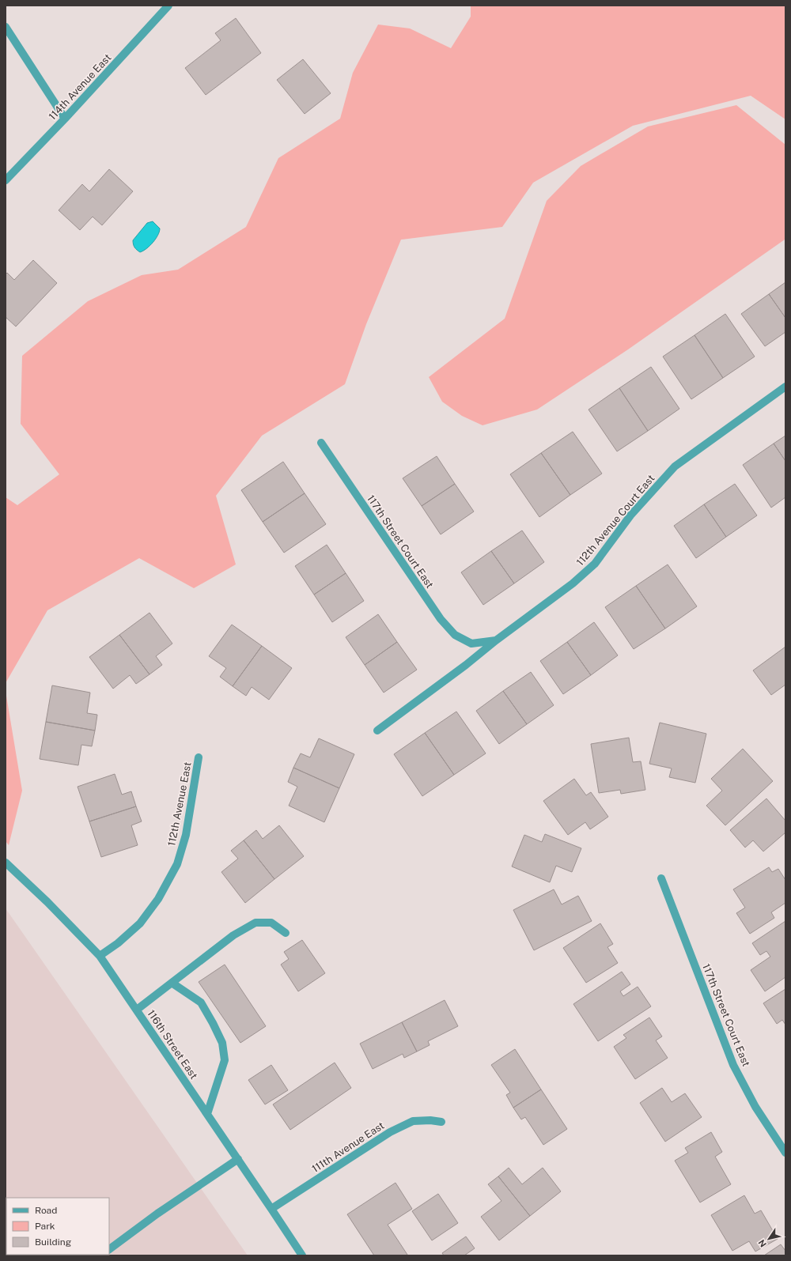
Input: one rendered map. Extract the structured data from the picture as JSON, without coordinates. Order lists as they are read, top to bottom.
{
  "streets": {
    "street": [
      "114th Avenue East",
      "112th Avenue Court East",
      "117th Street Court East",
      "112th Avenue East",
      "116th Street East",
      "111th Avenue East"
    ]
  },
  "crossings": [
    ["112th Avenue Court East", "117th Street Court East"],
    ["112th Avenue East", "116th Street East"],
    ["116th Street East", "111th Avenue East"]
  ],
  "legend": ["Road", "Park", "Building"],
  "north": "bottom left"
}
